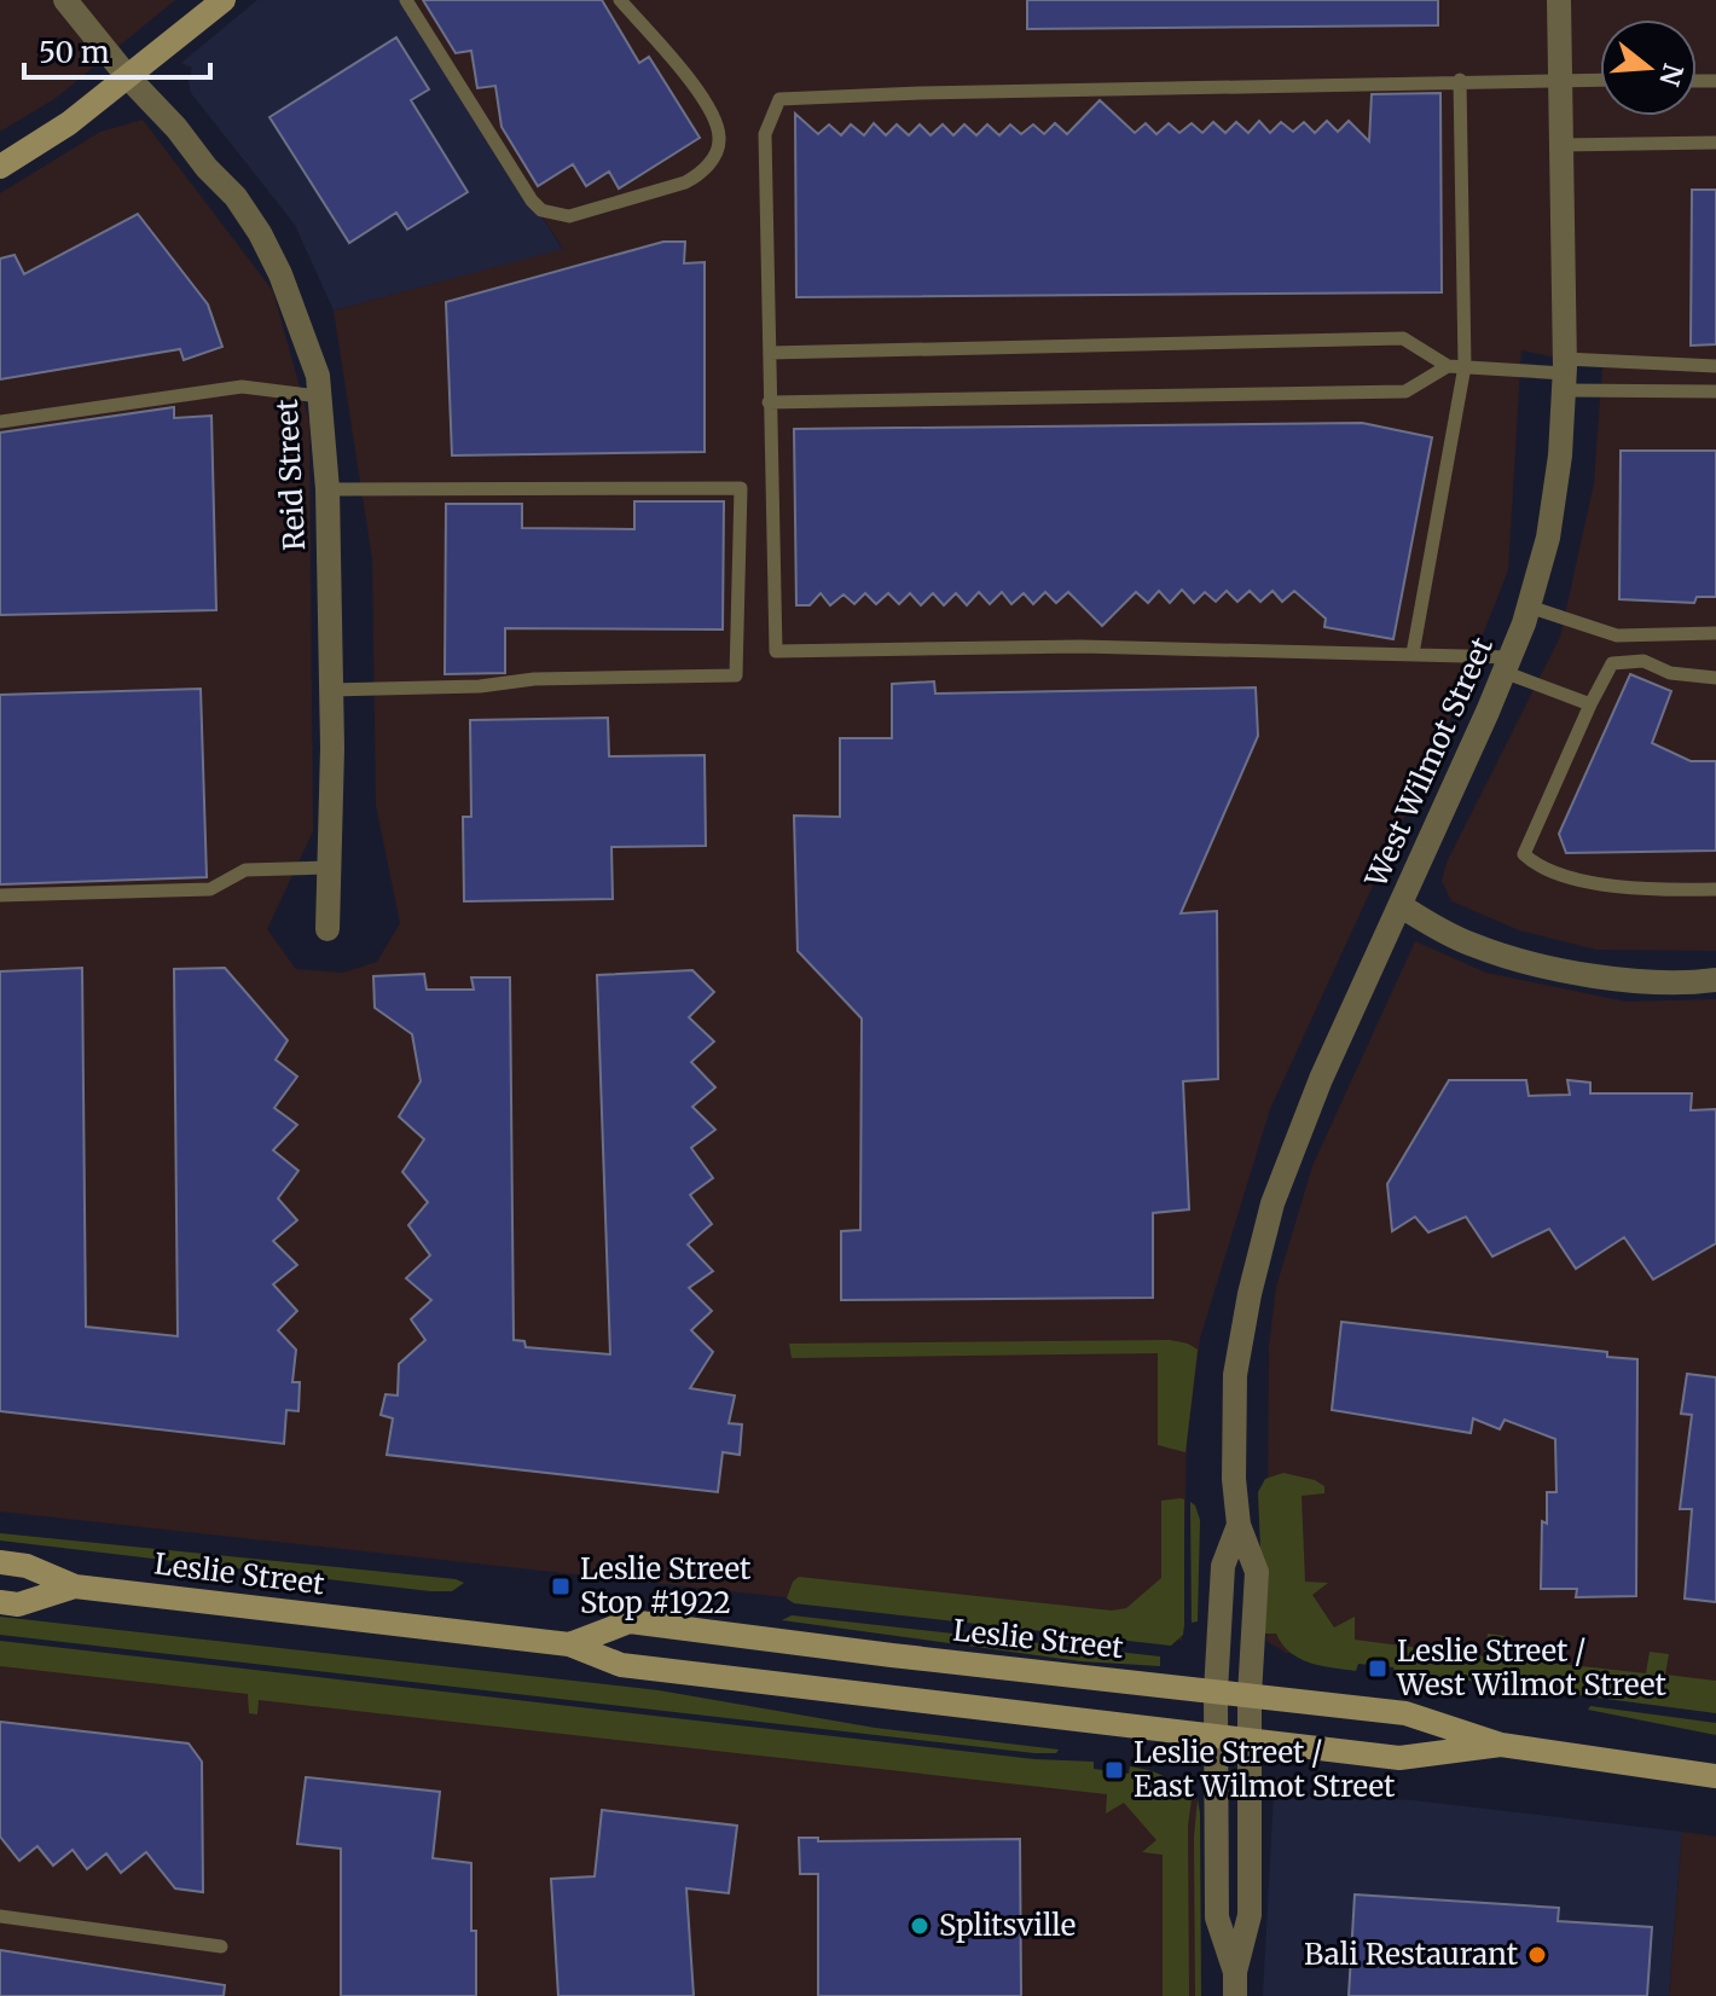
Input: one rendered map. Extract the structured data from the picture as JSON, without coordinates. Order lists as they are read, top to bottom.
{
  "streets": {
    "main road": ["Leslie Street"],
    "street": ["Reid Street", "West Wilmot Street"]
  },
  "crossings": [
    ["West Wilmot Street", "Leslie Street"]
  ],
  "places": {
    "transit": ["Leslie Street Stop #1922", "Leslie Street / West Wilmot Street", "Leslie Street / East Wilmot Street"],
    "other": ["Splitsville", "Bali Restaurant"]
  },
  "scale_bar": "50 m",
  "north": "right"
}
